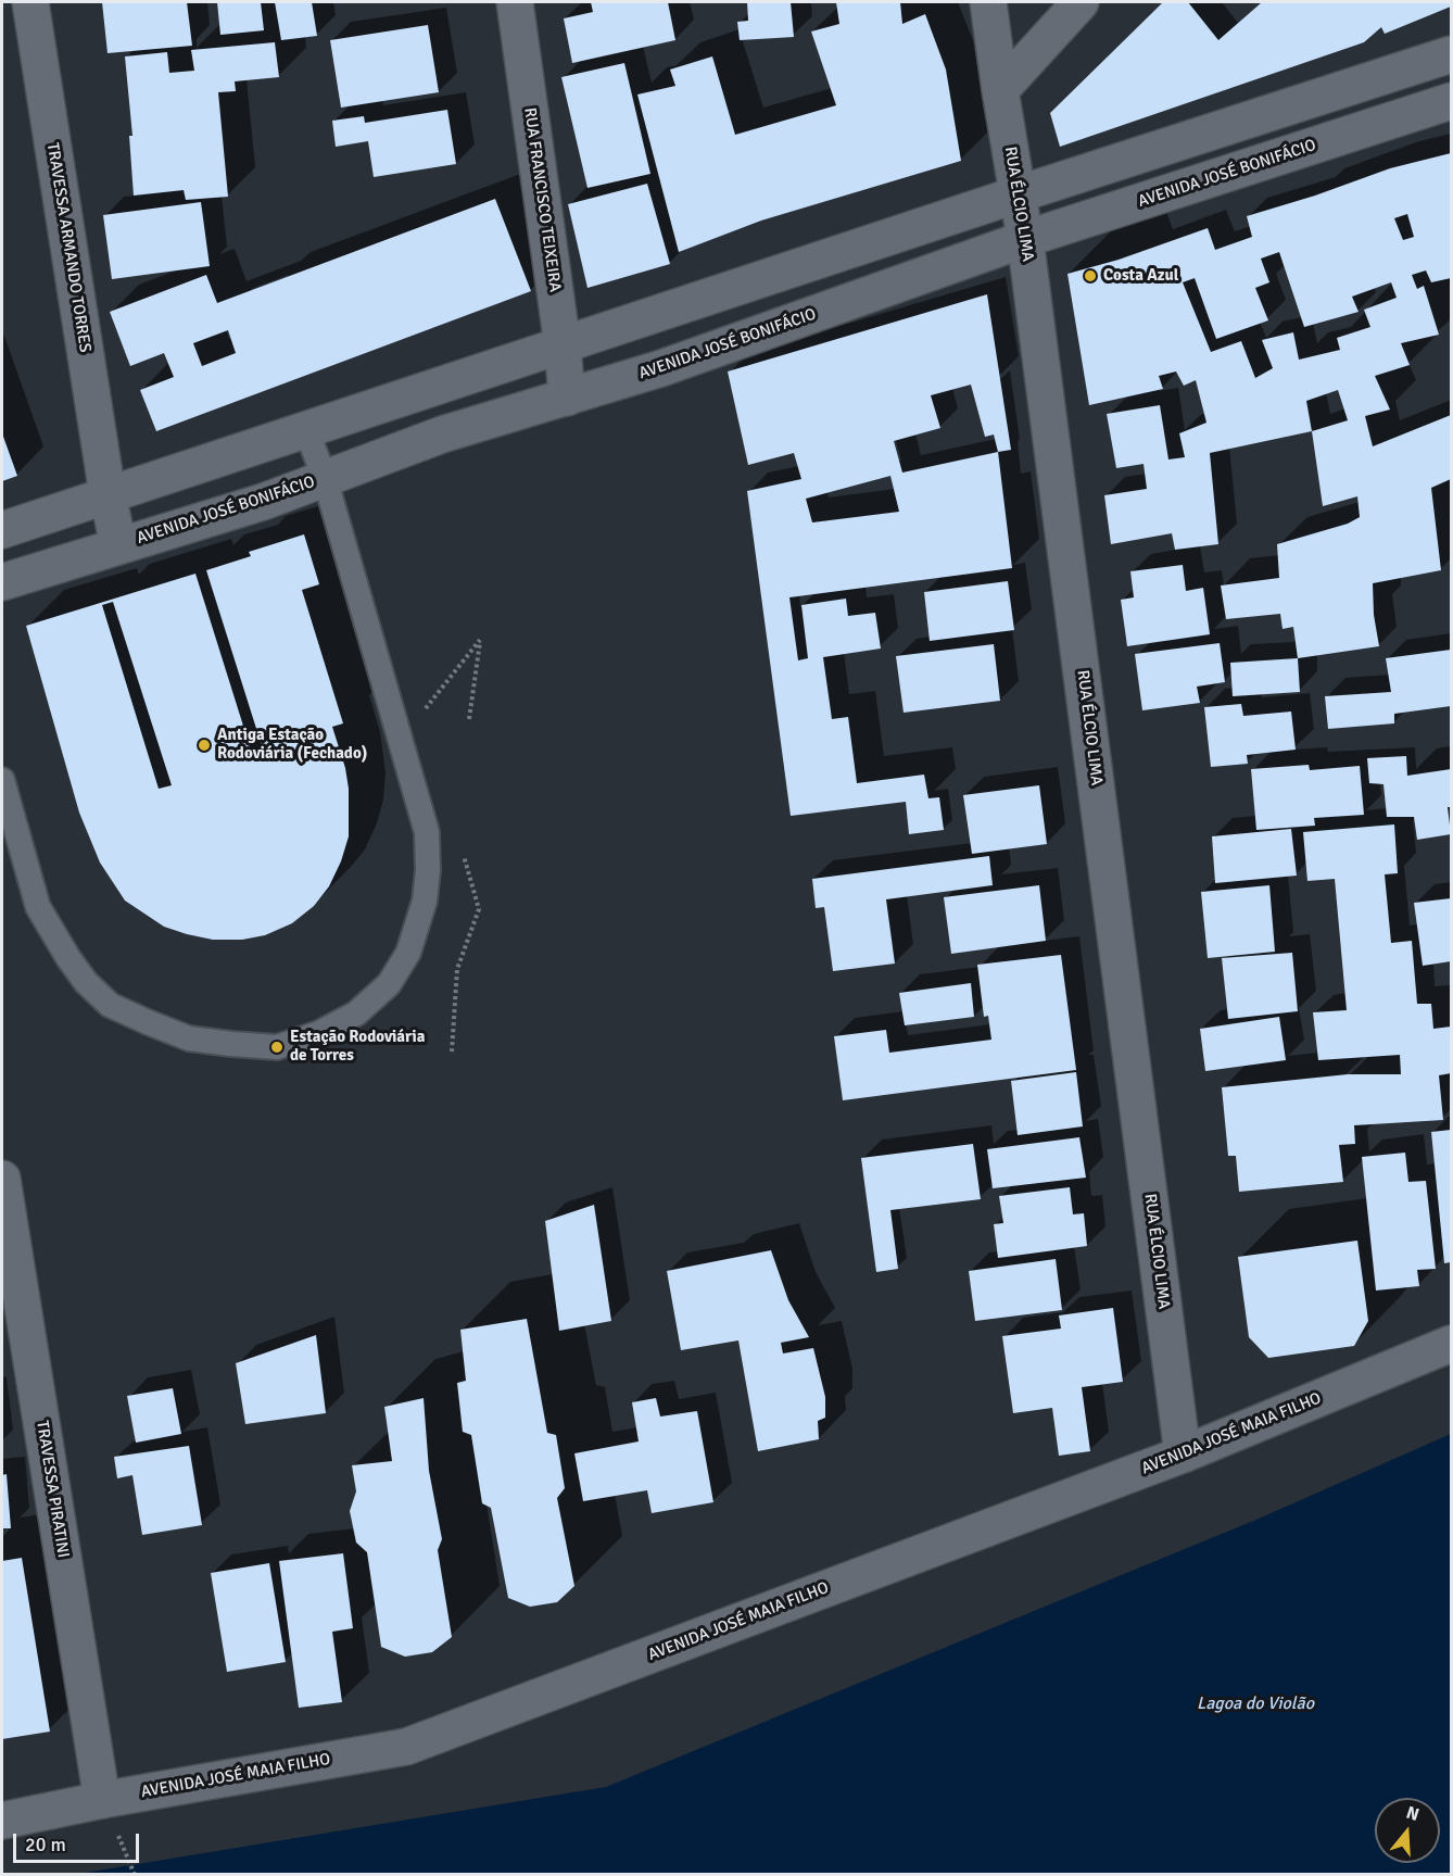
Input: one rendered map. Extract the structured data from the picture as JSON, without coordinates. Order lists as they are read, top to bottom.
{
  "streets": {
    "street": [
      "AVENIDA JOSÉ BONIFÁCIO",
      "RUA FRANCISCO TEIXEIRA",
      "RUA ÉLCIO LIMA",
      "TRAVESSA ARMANDO TORRES",
      "AVENIDA JOSÉ MAIA FILHO",
      "TRAVESSA PIRATINI"
    ]
  },
  "crossings": [
    ["AVENIDA JOSÉ BONIFÁCIO", "RUA FRANCISCO TEIXEIRA"],
    ["AVENIDA JOSÉ BONIFÁCIO", "RUA ÉLCIO LIMA"],
    ["AVENIDA JOSÉ BONIFÁCIO", "TRAVESSA ARMANDO TORRES"],
    ["RUA ÉLCIO LIMA", "AVENIDA JOSÉ MAIA FILHO"],
    ["AVENIDA JOSÉ MAIA FILHO", "TRAVESSA PIRATINI"]
  ],
  "water": ["Lagoa do Violão"],
  "places": ["Costa Azul", "Antiga Estação Rodoviária (Fechado)", "Estação Rodoviária de Torres"],
  "scale_bar": "20 m",
  "north": "top"
}
